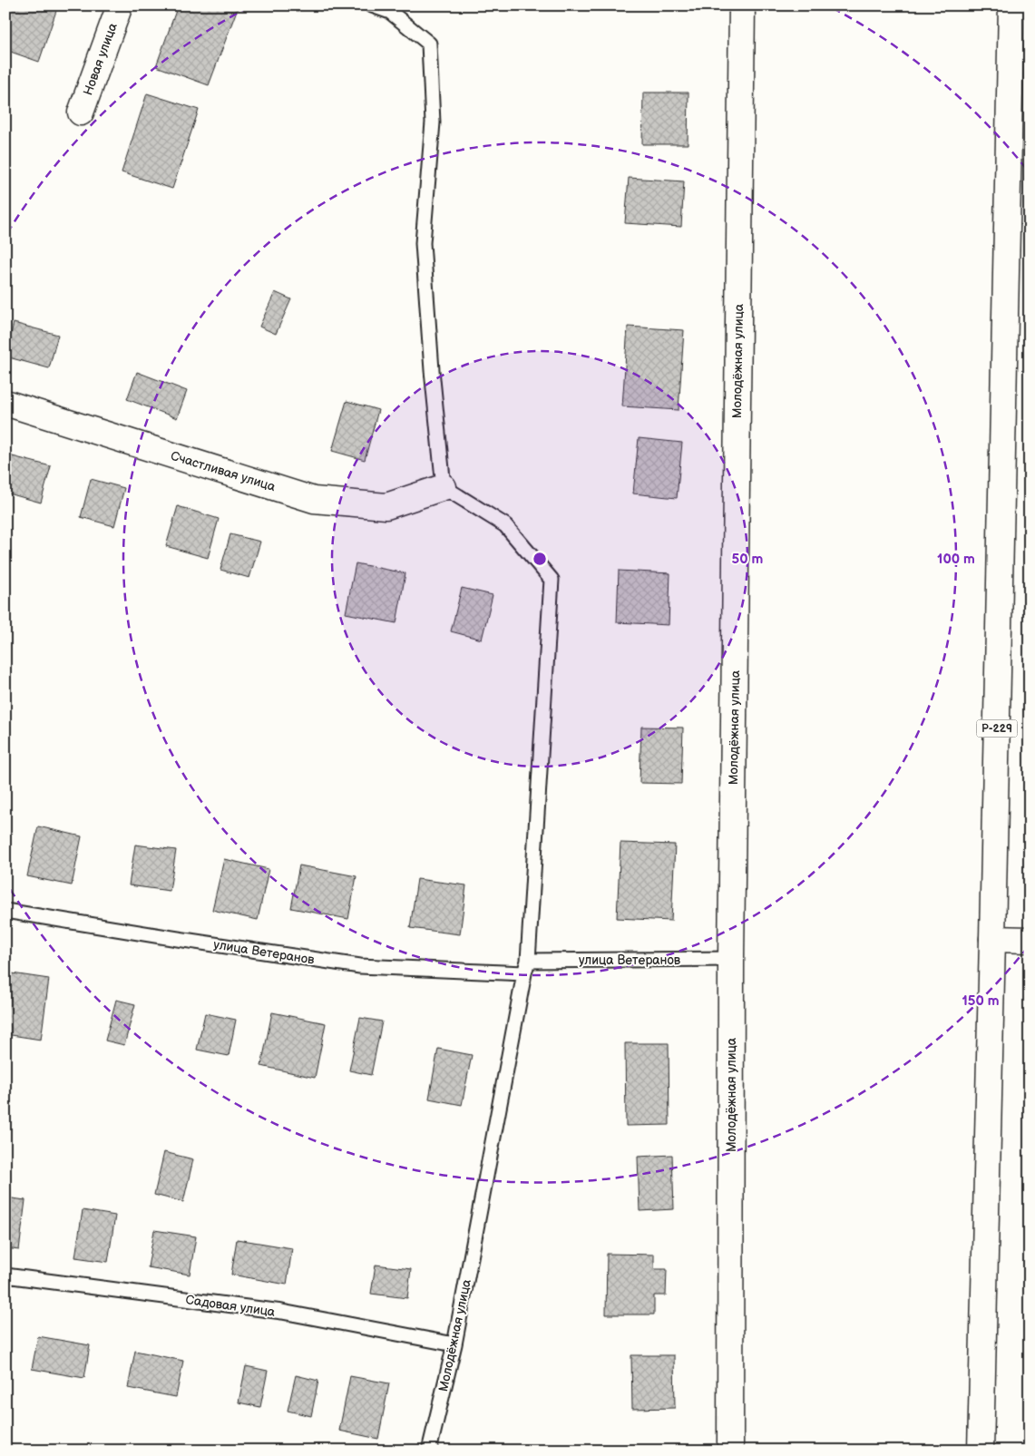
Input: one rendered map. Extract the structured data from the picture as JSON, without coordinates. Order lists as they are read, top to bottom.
{
  "streets": {
    "street": [
      "Новая улица",
      "Молодёжная улица",
      "Счастливая улица",
      "Р-229"
    ],
    "lane": ["улица Ветеранов", "Садовая улица"]
  },
  "crossings": [
    ["Молодёжная улица", "Счастливая улица"],
    ["Молодёжная улица", "улица Ветеранов"],
    ["Молодёжная улица", "Садовая улица"]
  ],
  "rings": ["50 m", "100 m", "150 m"]
}
